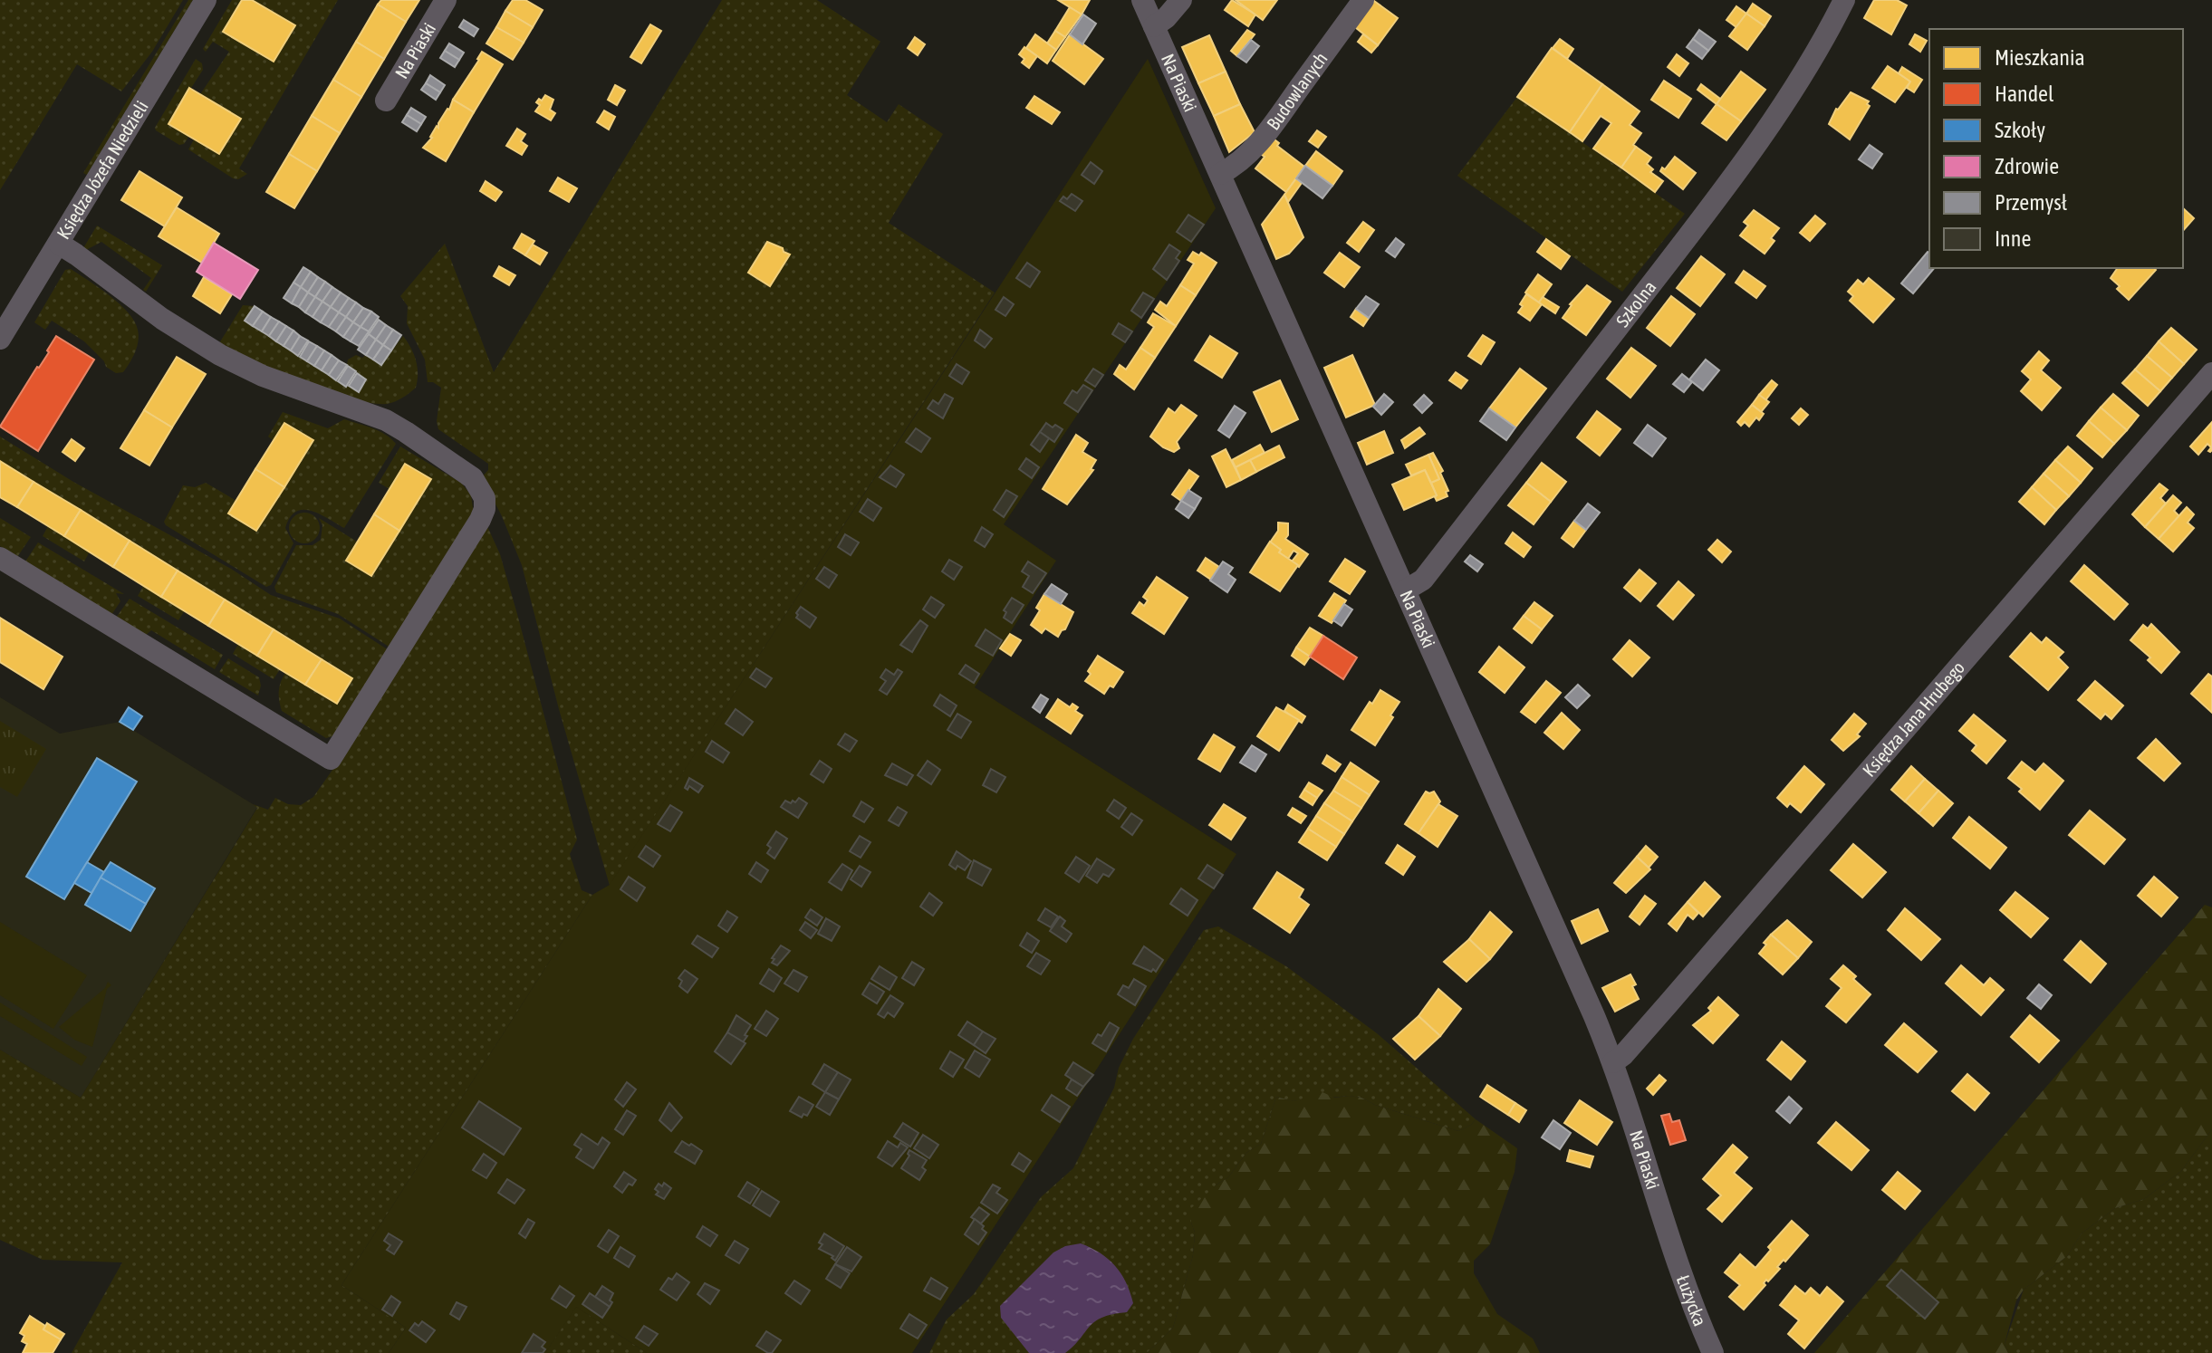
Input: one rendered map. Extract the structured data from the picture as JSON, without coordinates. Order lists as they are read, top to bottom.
{
  "streets": {
    "street": [
      "Na Piaski",
      "Budowlanych",
      "Księdza Józefa Niedzieli",
      "Szkolna",
      "Księdza Jana Hrubego",
      "Łużycka"
    ]
  },
  "crossings": [
    ["Na Piaski", "Budowlanych"],
    ["Na Piaski", "Szkolna"],
    ["Na Piaski", "Księdza Jana Hrubego"],
    ["Na Piaski", "Łużycka"]
  ],
  "legend": [
    "Mieszkania",
    "Handel",
    "Szkoły",
    "Zdrowie",
    "Przemysł",
    "Inne"
  ]
}
